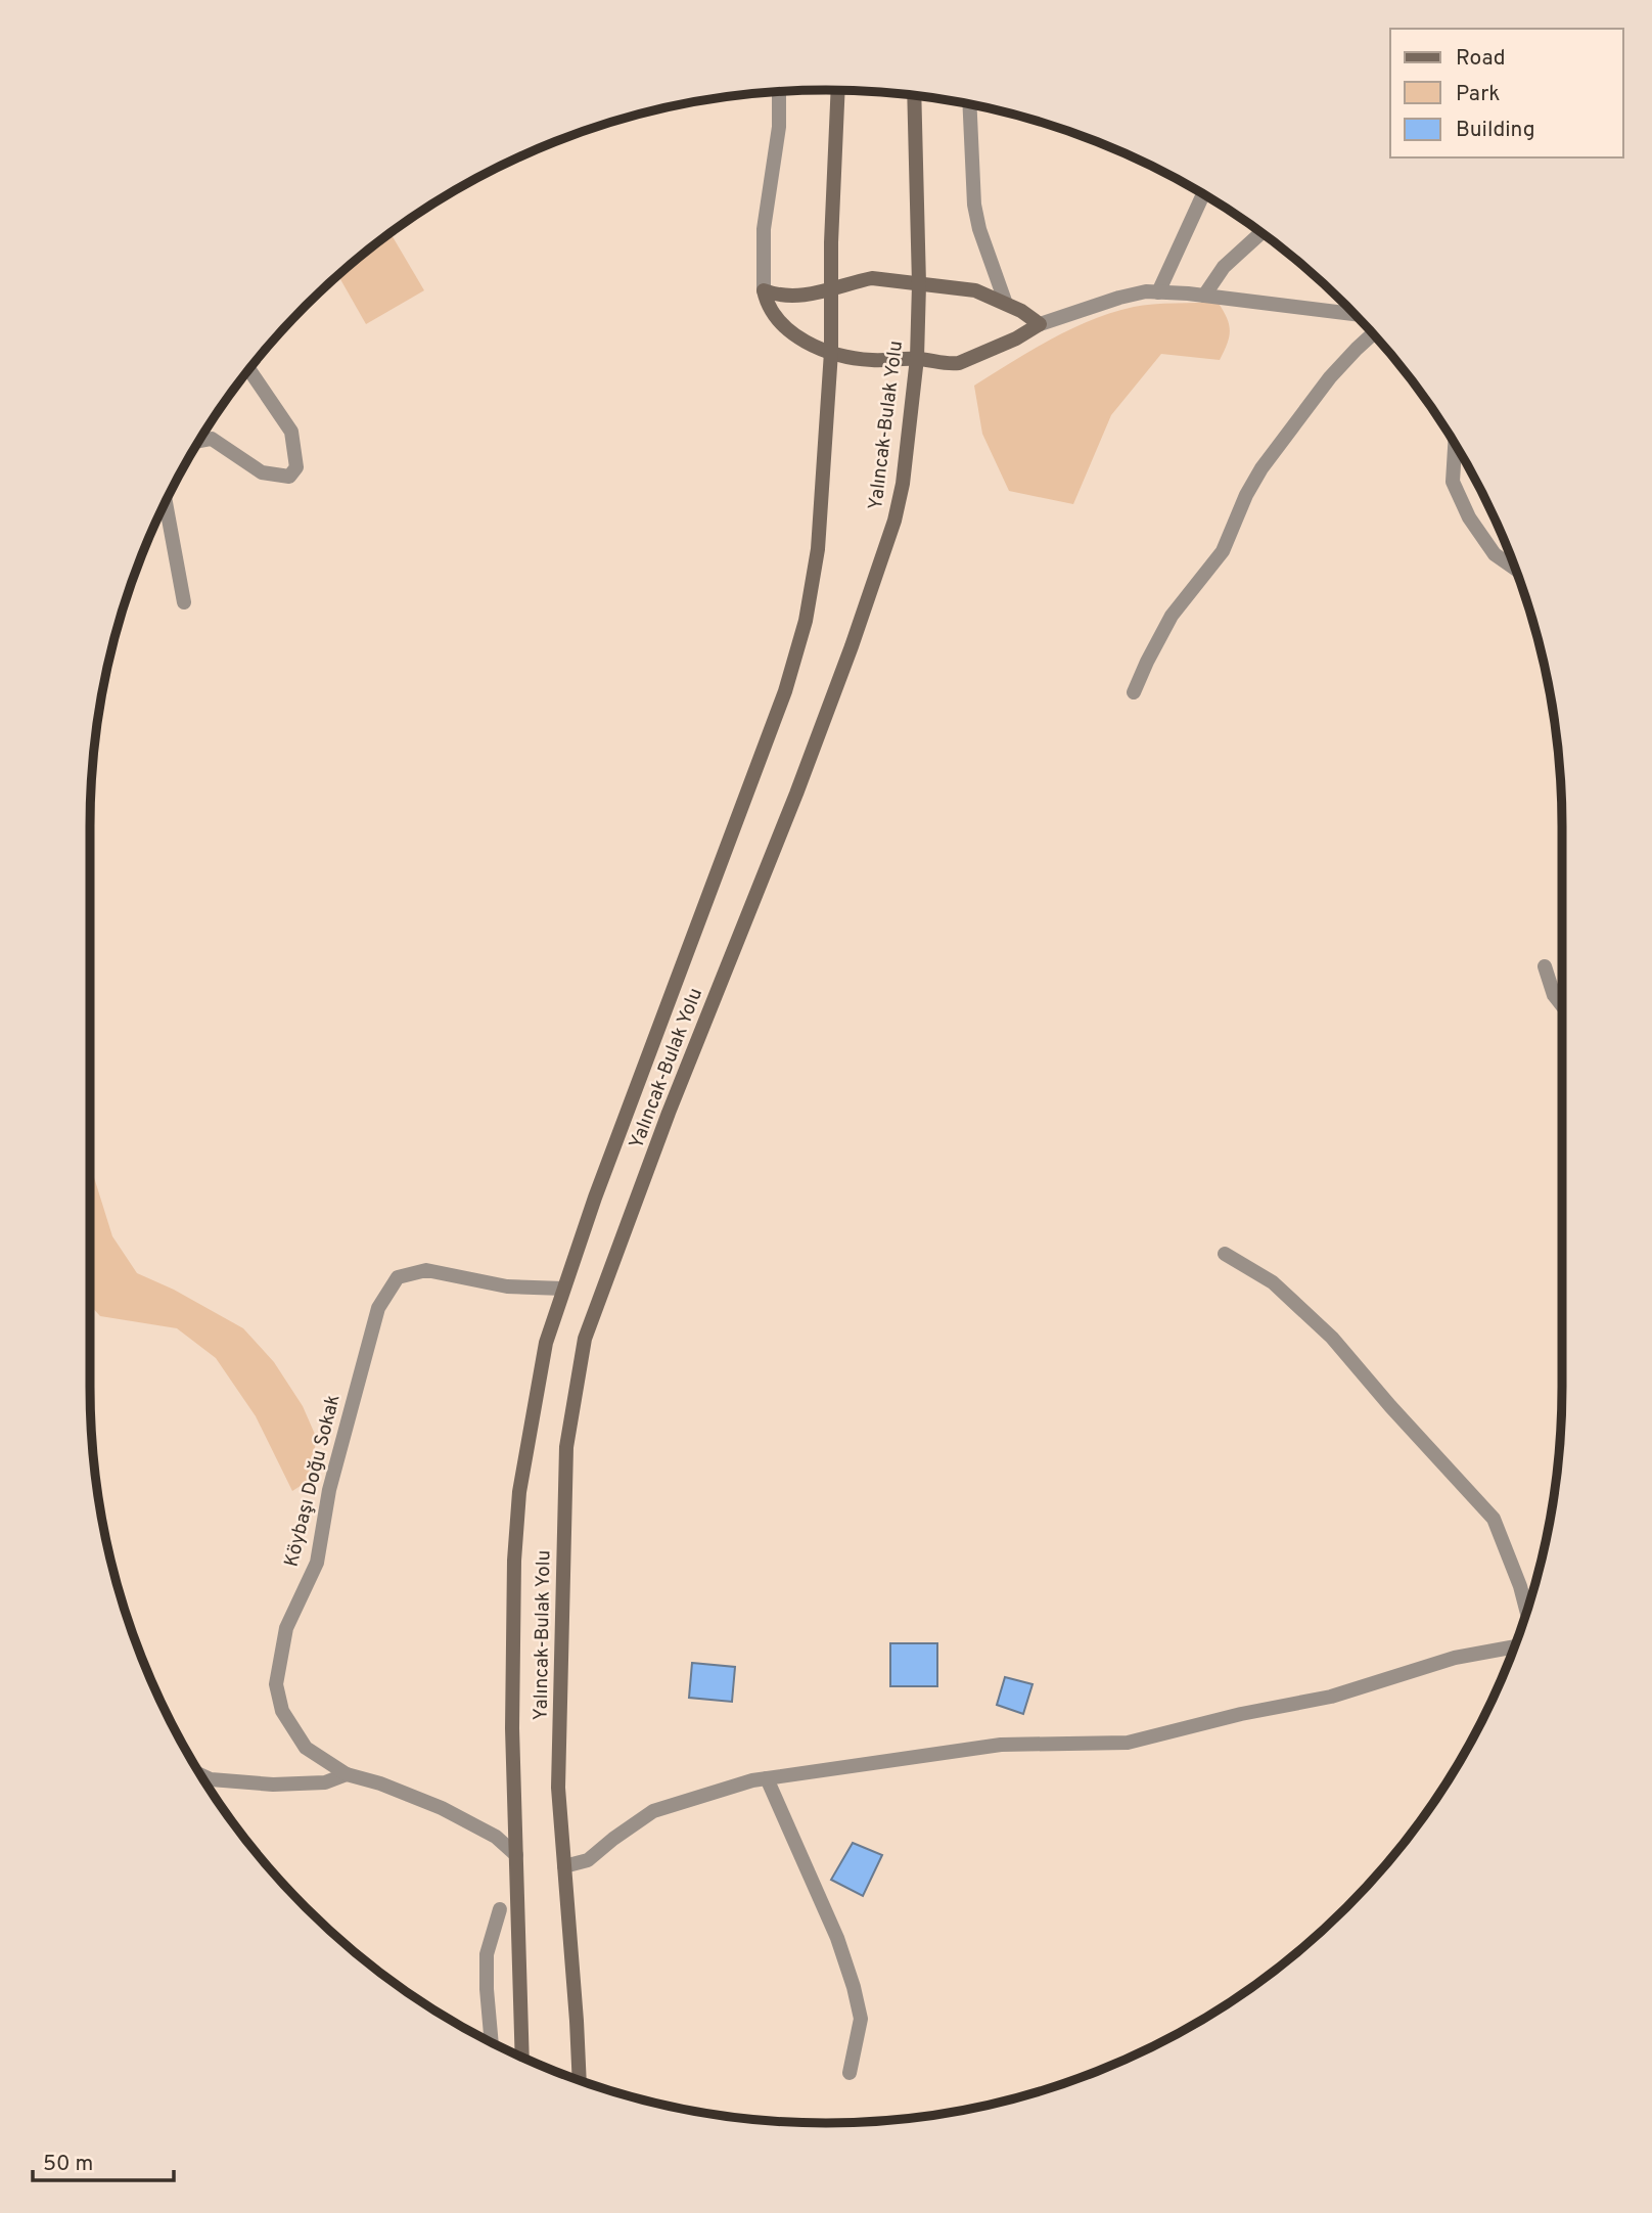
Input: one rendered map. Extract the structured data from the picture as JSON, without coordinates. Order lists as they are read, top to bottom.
{
  "streets": {
    "main road": ["Yalıncak-Bulak Yolu"],
    "street": ["Köybaşı Doğu Sokak"]
  },
  "crossings": [
    ["Yalıncak-Bulak Yolu", "Köybaşı Doğu Sokak"]
  ],
  "legend": ["Road", "Park", "Building"],
  "scale_bar": "50 m"
}
